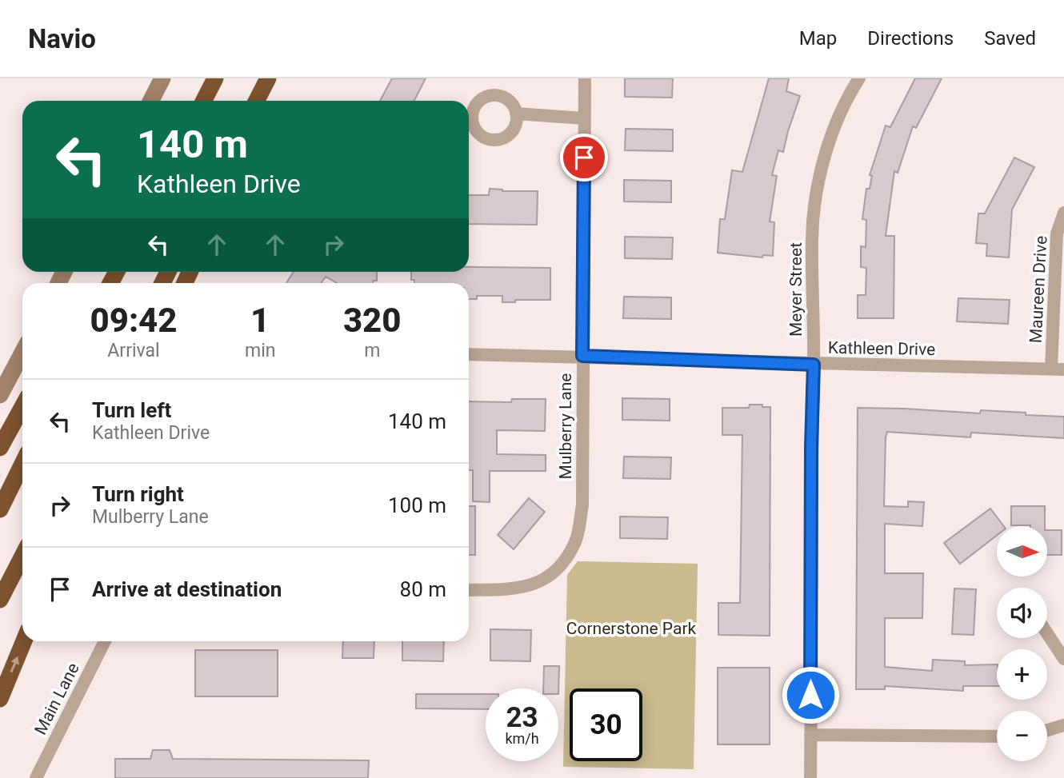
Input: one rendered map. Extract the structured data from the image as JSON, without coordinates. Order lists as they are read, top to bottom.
{
  "streets": {
    "street": [
      "Meyer Street",
      "Maureen Drive",
      "Kathleen Drive",
      "Mulberry Lane",
      "Main Lane"
    ]
  },
  "crossings": [
    ["Meyer Street", "Kathleen Drive"],
    ["Maureen Drive", "Kathleen Drive"],
    ["Kathleen Drive", "Mulberry Lane"]
  ],
  "parks": ["Cornerstone Park"],
  "north": "right",
  "page": {
    "header": "Navio",
    "nav": ["Map", "Directions", "Saved"],
    "turn": ["140 m", "Kathleen Drive"],
    "eta": [
      "09:42",
      "Arrival",
      "1",
      "min",
      "320",
      "m"
    ],
    "list": [
      {
        "name": "Turn left",
        "note": "Kathleen Drive",
        "value": "140 m"
      },
      {
        "name": "Turn right",
        "note": "Mulberry Lane",
        "value": "100 m"
      },
      {
        "name": "Arrive at destination",
        "value": "80 m"
      }
    ],
    "map_buttons": ["+", "−"],
    "speed": "23 km/h",
    "limit": "30"
  }
}
